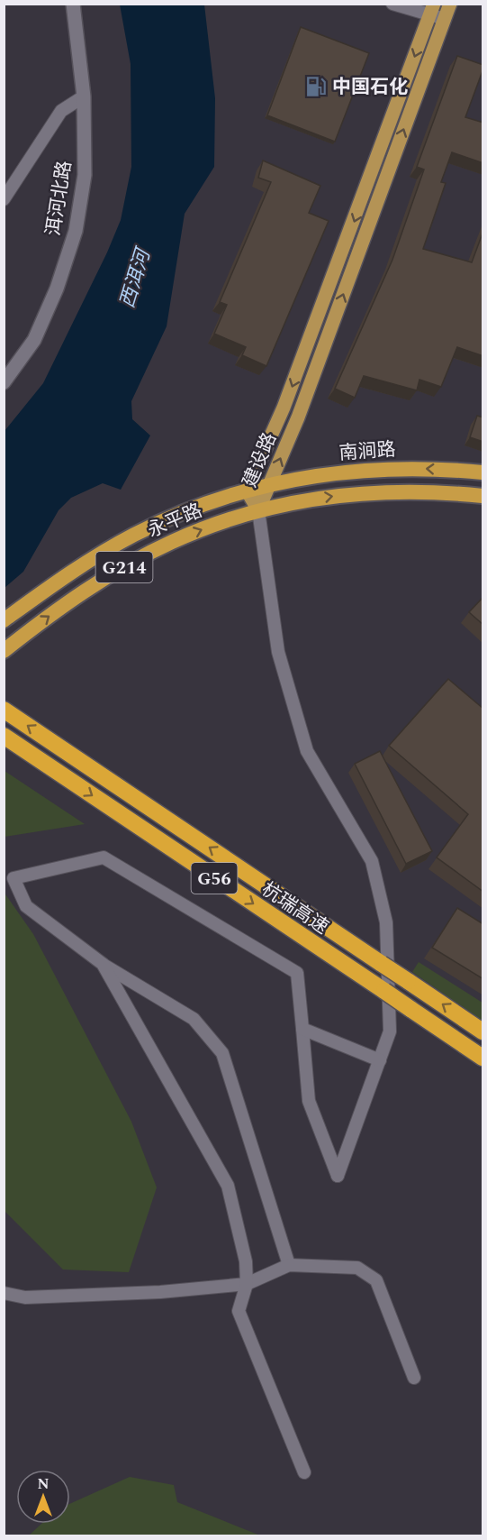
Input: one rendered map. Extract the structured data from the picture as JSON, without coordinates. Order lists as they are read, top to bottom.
{
  "streets": {
    "highway": [
      "南涧路",
      "永平路",
      "G214",
      "G56",
      "杭瑞高速"
    ],
    "main road": ["建设路"],
    "street": ["洱河北路"]
  },
  "crossings": [
    ["南涧路", "建设路"],
    ["南涧路", "永平路"],
    ["建设路", "永平路"],
    ["建设路", "G214"],
    ["永平路", "G214"]
  ],
  "water": ["西洱河"],
  "places": {
    "fuel station": ["中国石化"]
  },
  "north": "top"
}
